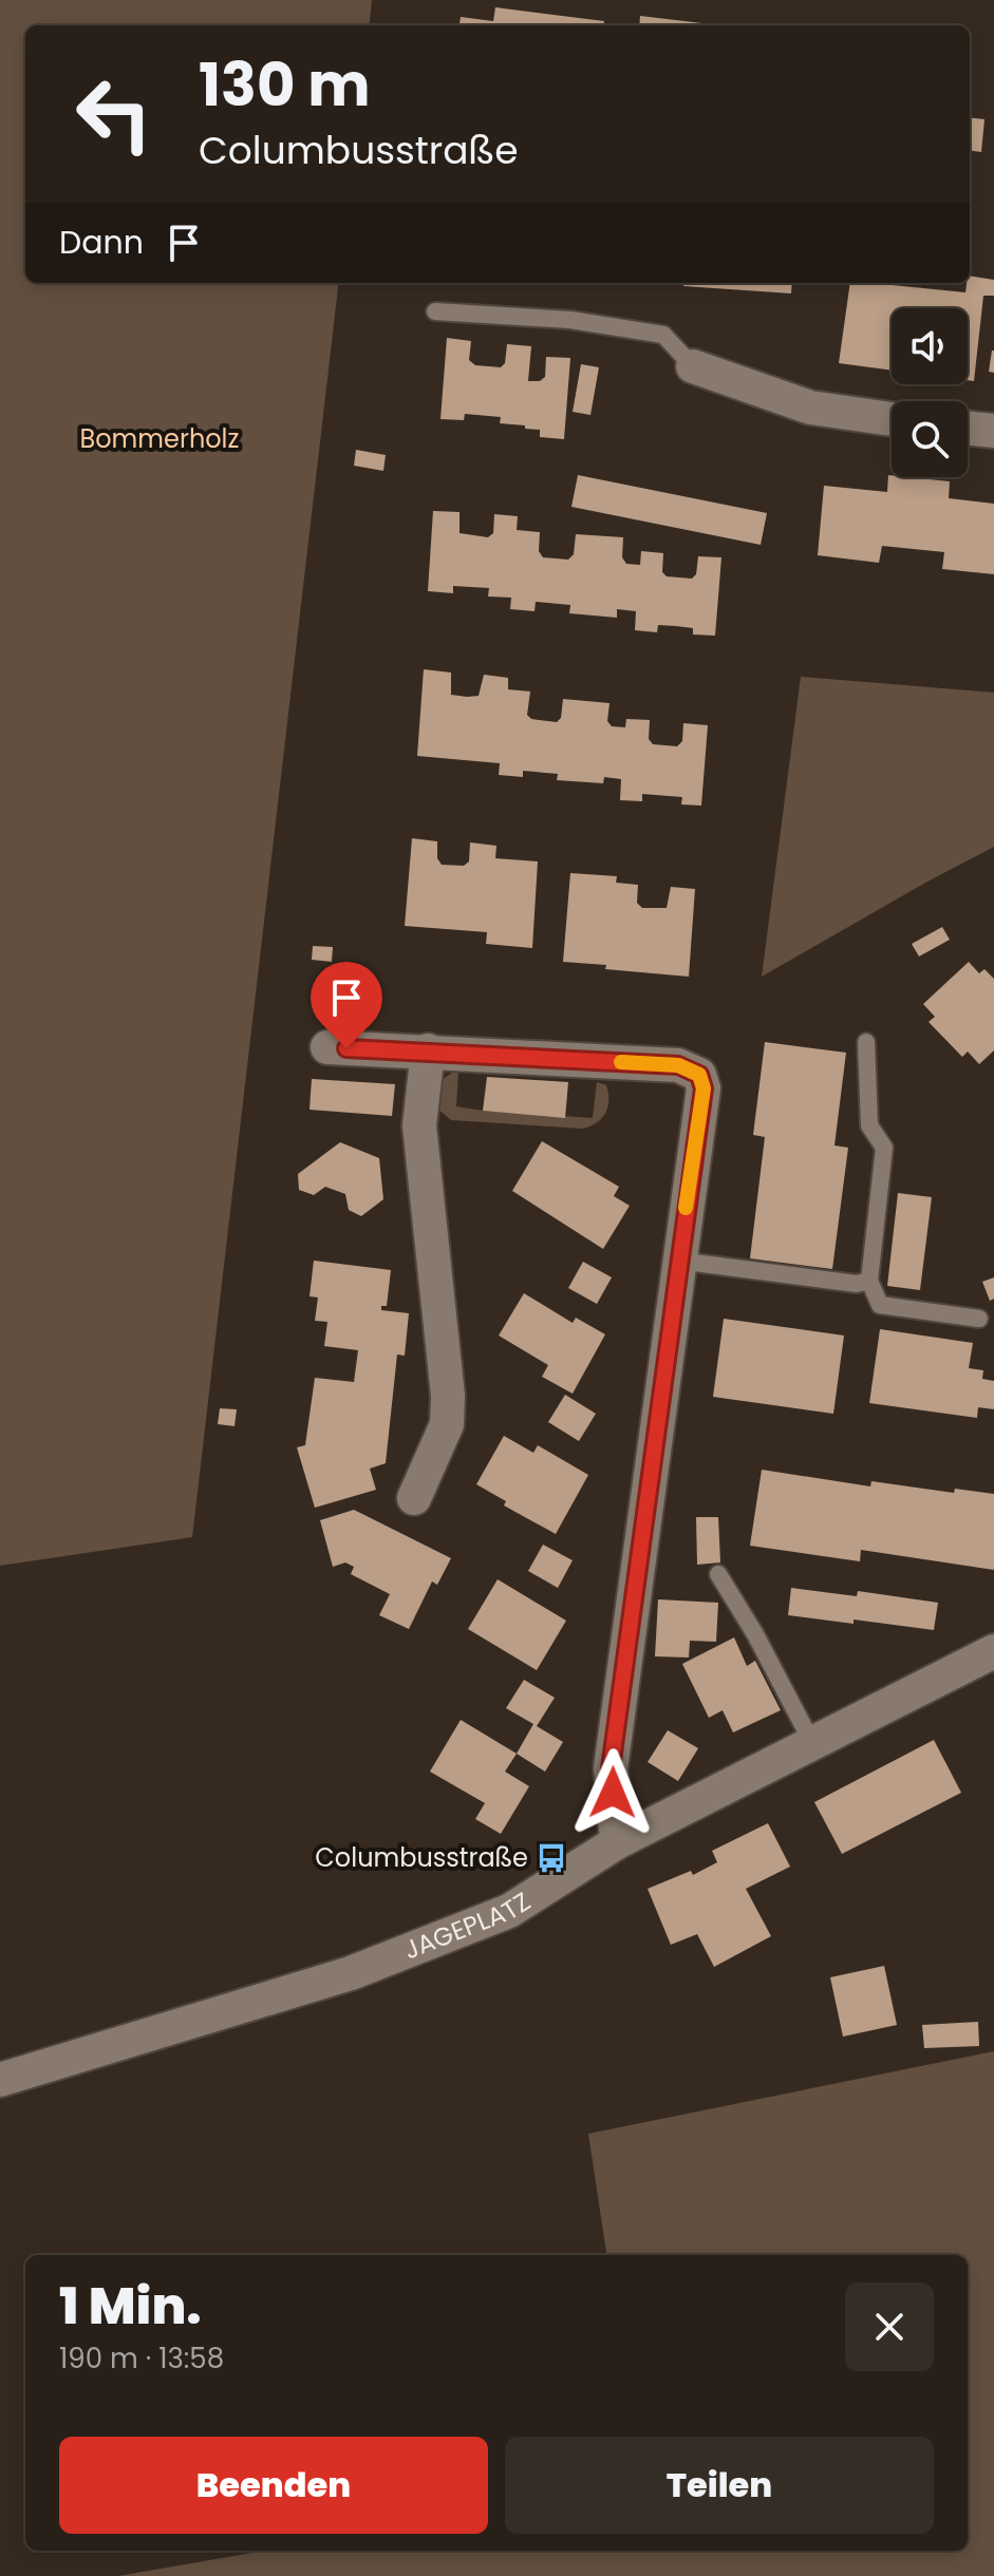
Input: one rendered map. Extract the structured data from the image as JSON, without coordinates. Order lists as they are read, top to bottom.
{
  "streets": {
    "street": ["JAGEPLATZ"]
  },
  "parks": ["Bommerholz"],
  "places": {
    "bus stop": ["Columbusstraße"]
  },
  "page": {
    "turn": ["130 m", "Columbusstraße"],
    "then": "Dann",
    "heading": ["1 Min.", "190 m · 13:58"],
    "buttons": ["Beenden", "Teilen"]
  }
}
